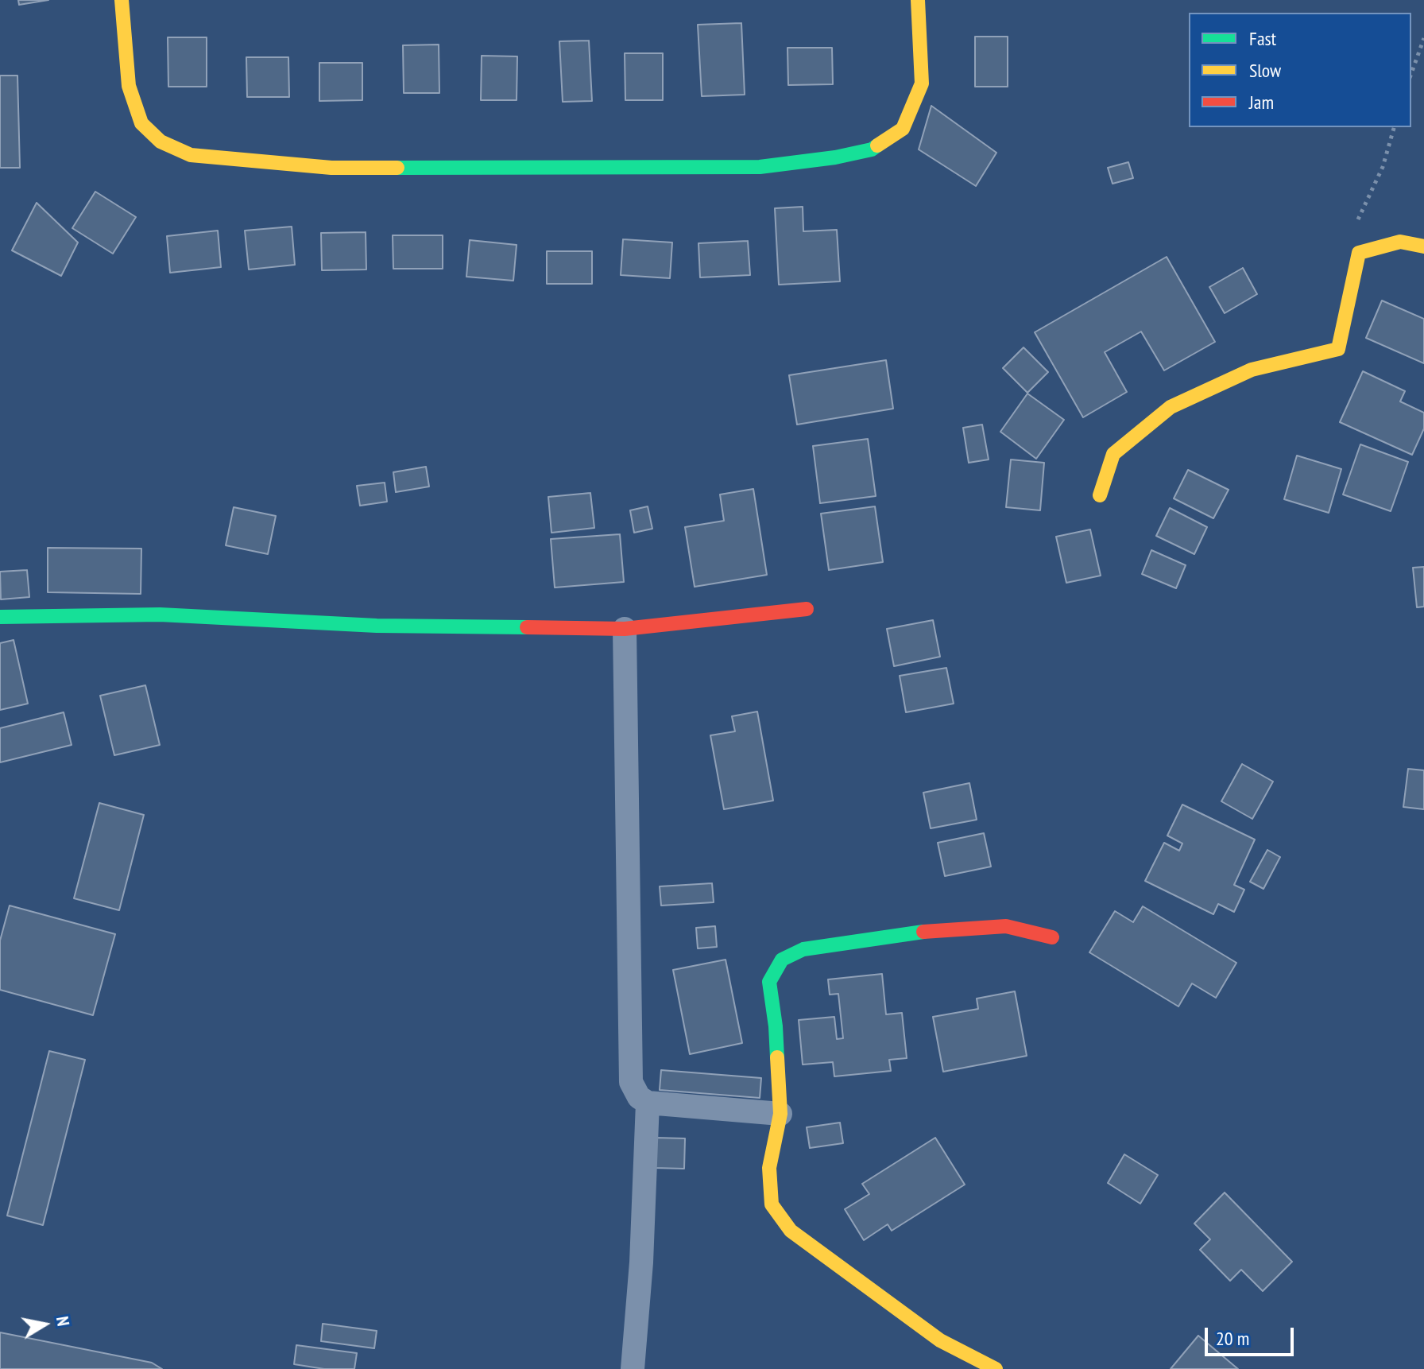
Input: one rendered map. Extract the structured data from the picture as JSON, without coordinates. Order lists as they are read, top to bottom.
{
  "legend": ["Fast", "Slow", "Jam"],
  "scale_bar": "20 m",
  "north": "right"
}
